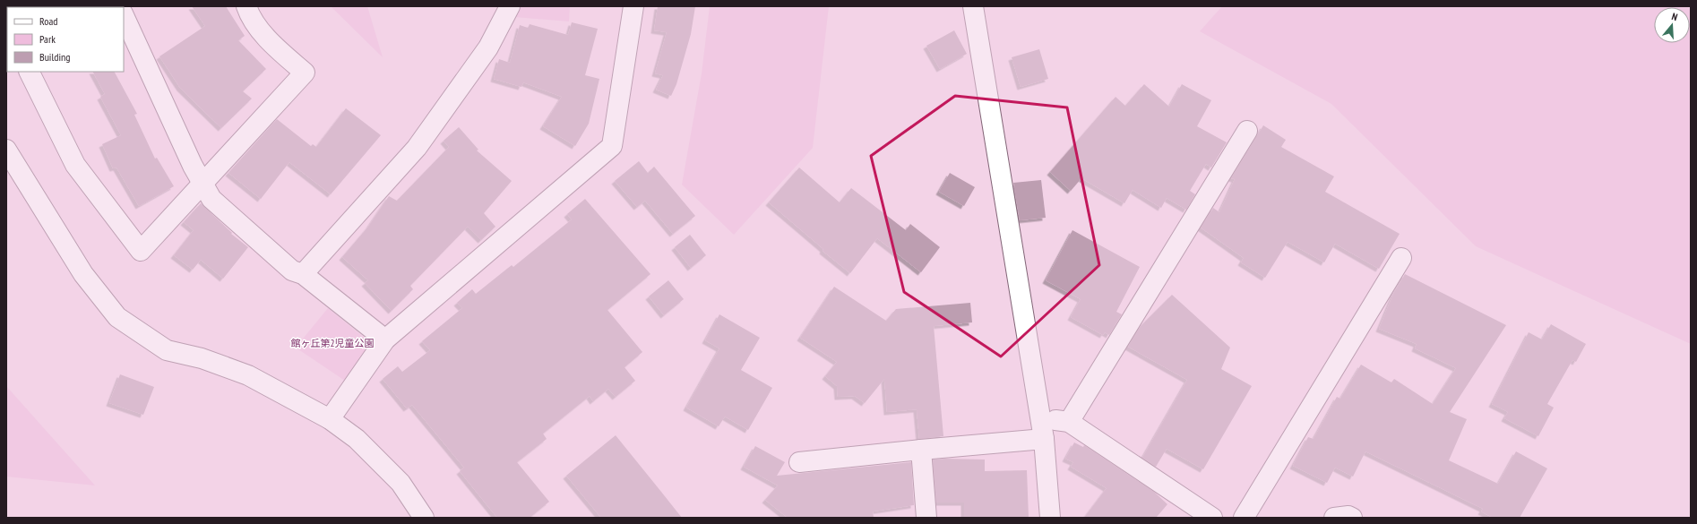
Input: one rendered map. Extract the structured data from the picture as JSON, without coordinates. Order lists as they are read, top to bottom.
{
  "parks": ["館ヶ丘第2児童公園"],
  "legend": ["Road", "Park", "Building"],
  "north": "top"
}
